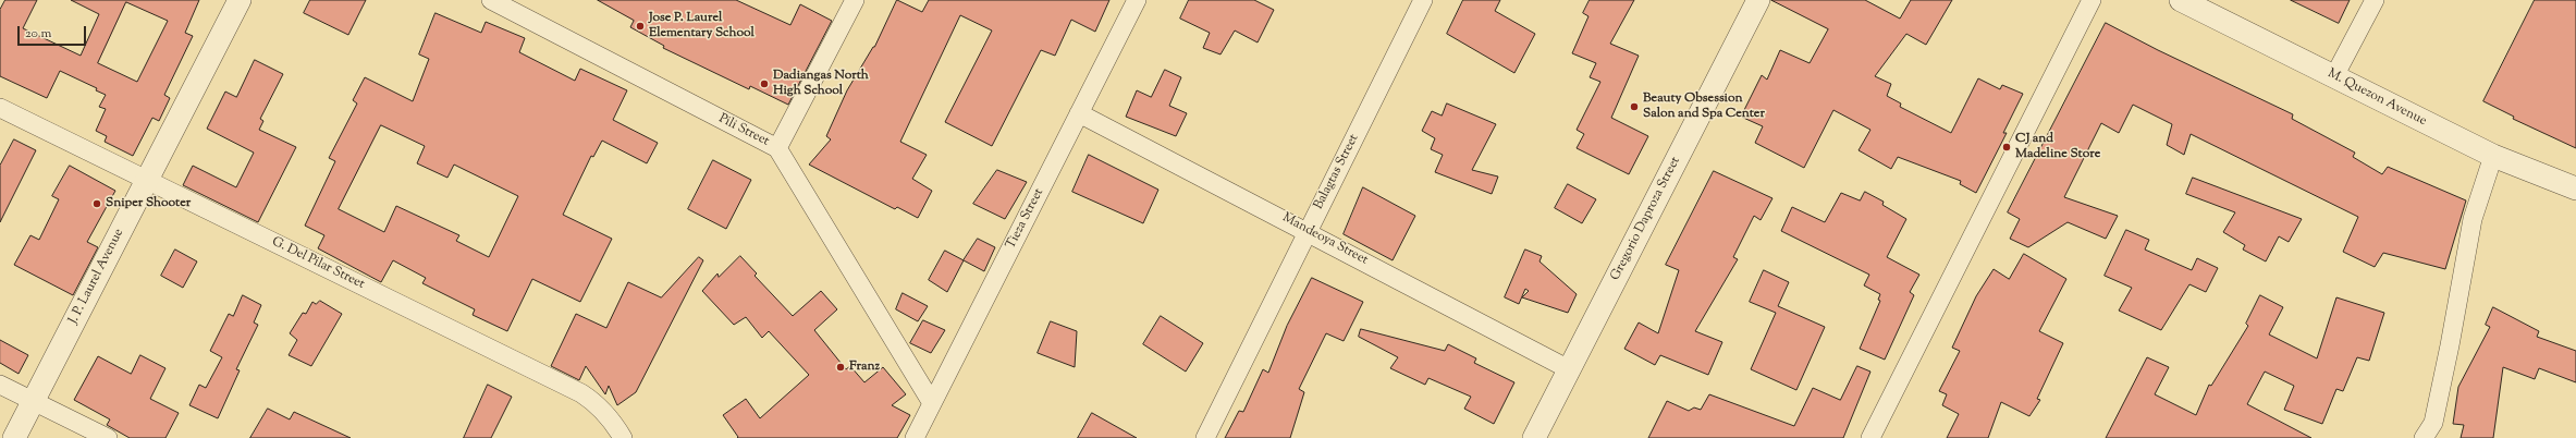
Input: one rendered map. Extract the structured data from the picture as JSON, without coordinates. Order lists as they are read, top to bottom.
{
  "streets": {
    "street": [
      "M. Quezon Avenue",
      "Pili Street",
      "Balagtas Street",
      "Tieza Street",
      "Gregorio Daproza Street",
      "Mandeoya Street",
      "G. Del Pilar Street",
      "J. P. Laurel Avenue"
    ]
  },
  "crossings": [
    ["Pili Street", "Tieza Street"],
    ["Balagtas Street", "Mandeoya Street"],
    ["Tieza Street", "Mandeoya Street"],
    ["Gregorio Daproza Street", "Mandeoya Street"],
    ["G. Del Pilar Street", "J. P. Laurel Avenue"]
  ],
  "places": [
    "Jose P. Laurel Elementary School",
    "Dadiangas North High School",
    "Beauty Obsession Salon and Spa Center",
    "CJ and Madeline Store",
    "Sniper Shooter",
    "Franz"
  ],
  "scale_bar": "20 m"
}
